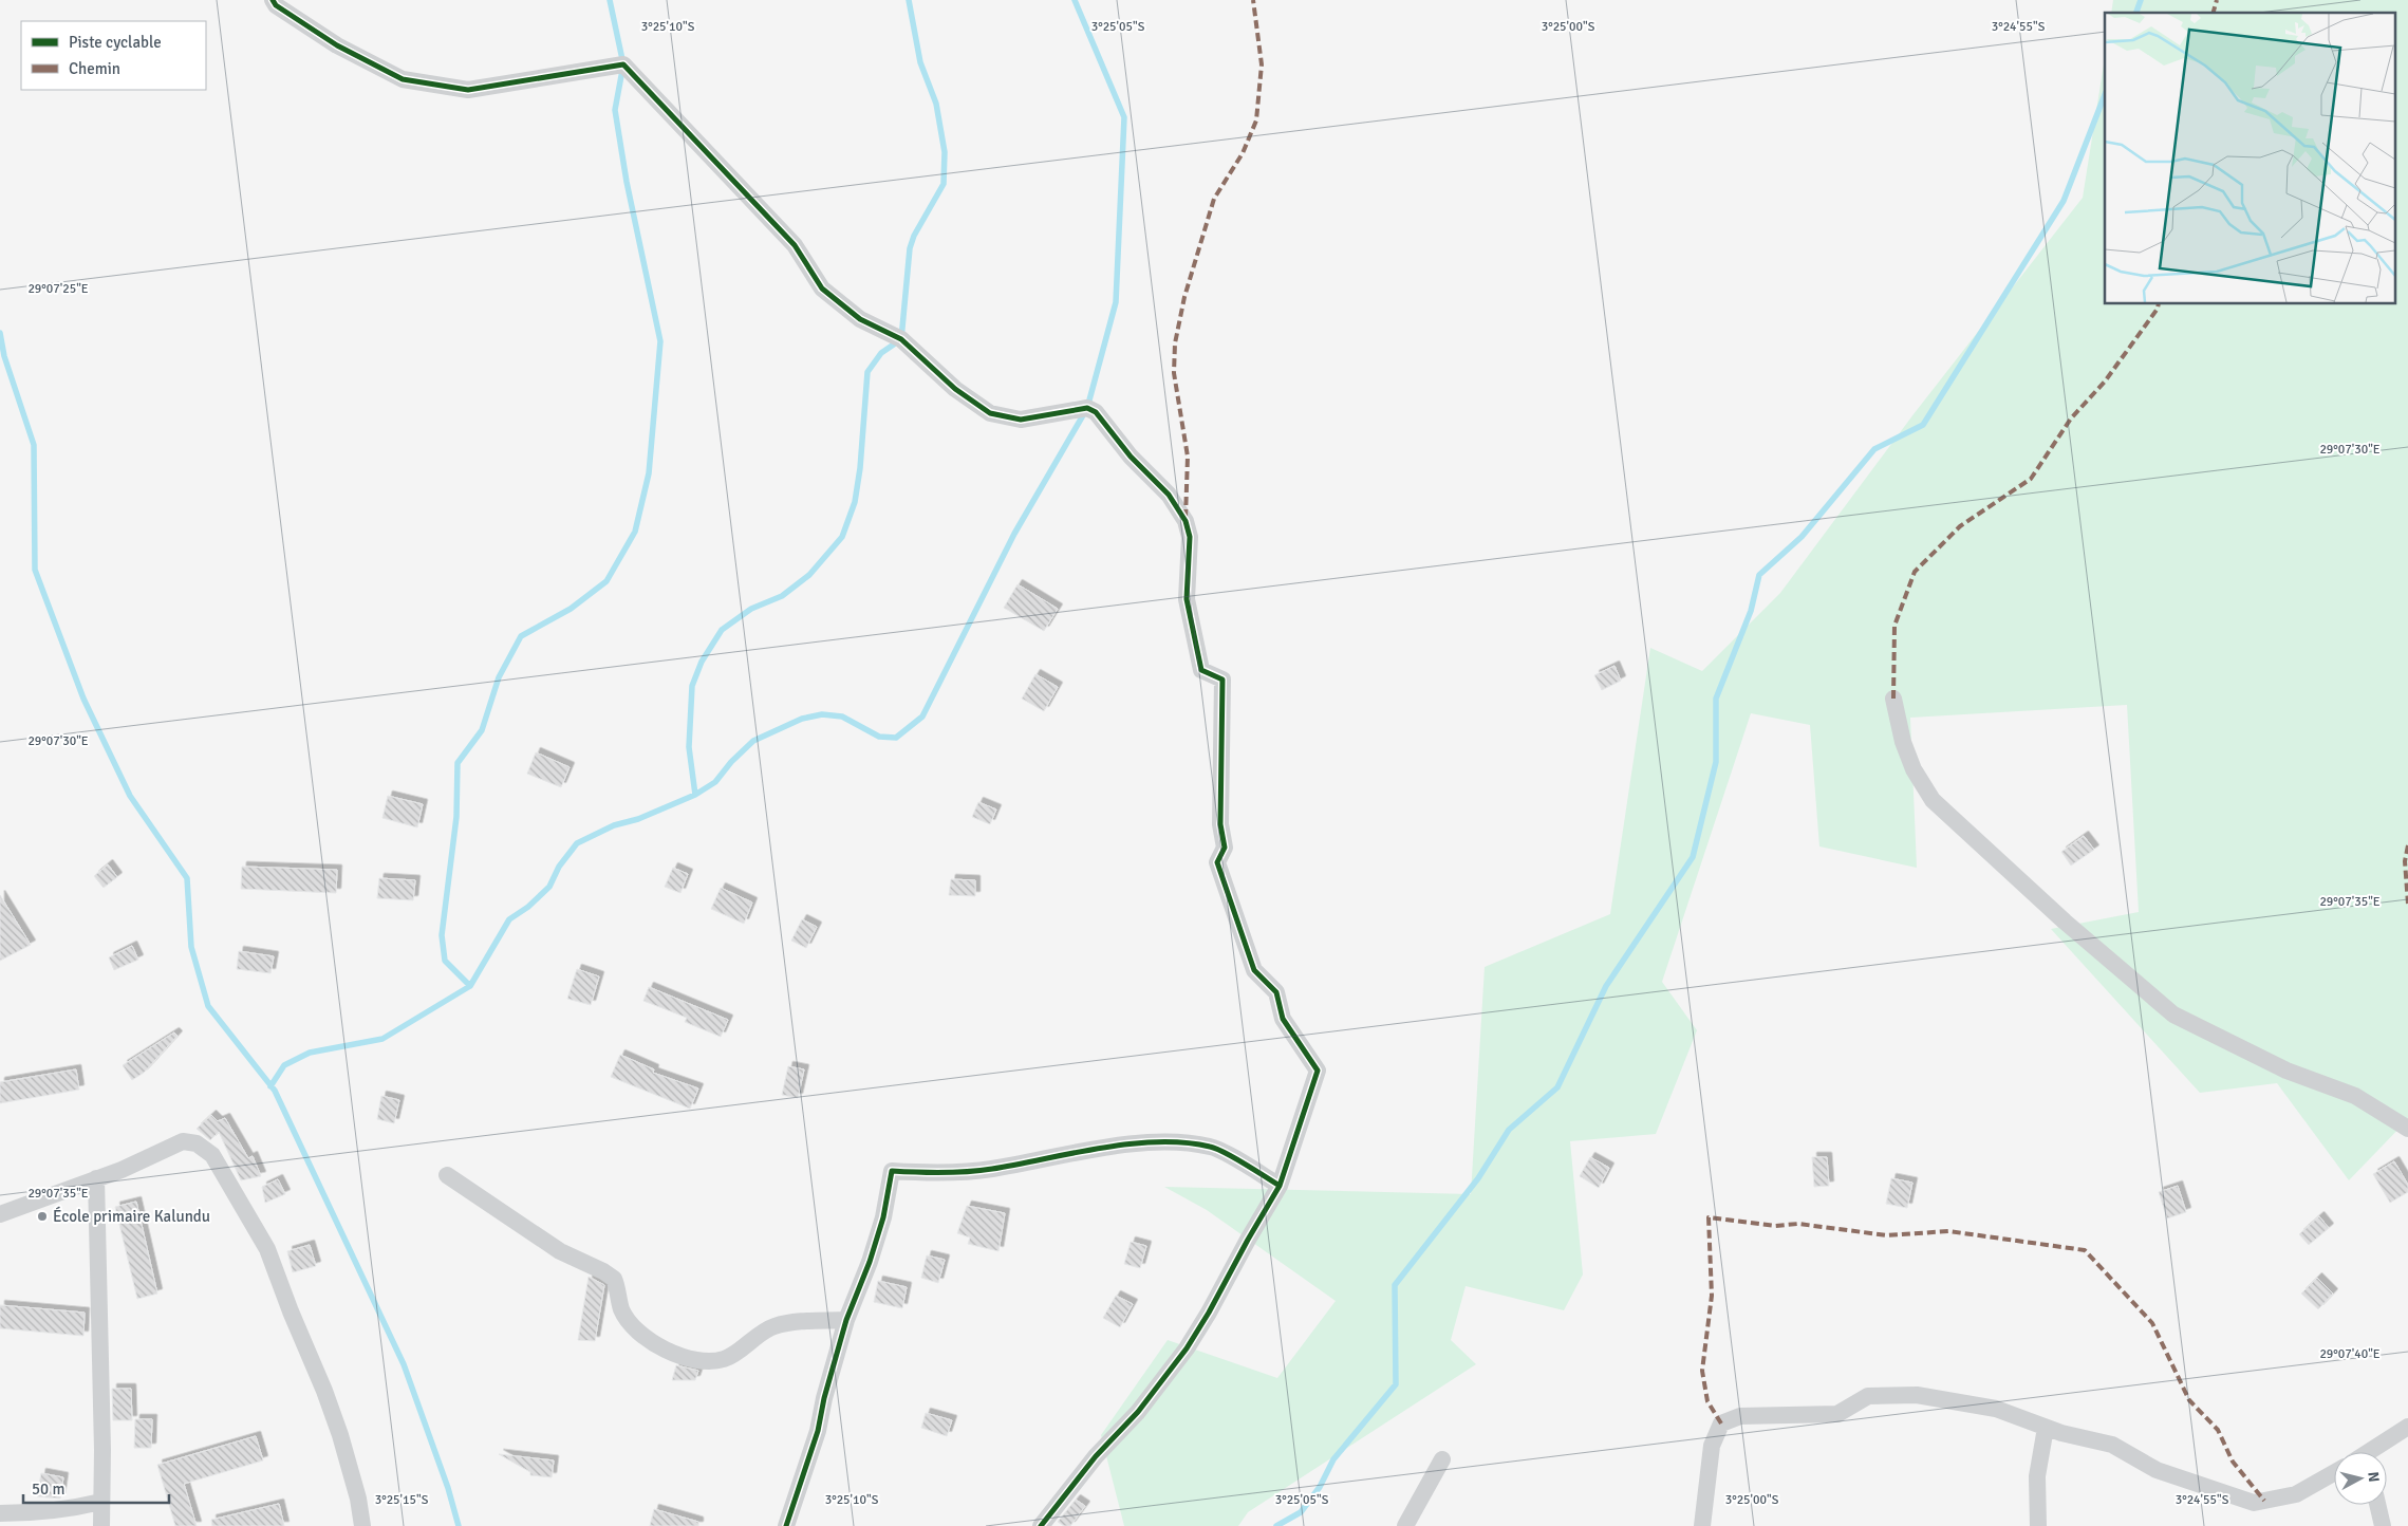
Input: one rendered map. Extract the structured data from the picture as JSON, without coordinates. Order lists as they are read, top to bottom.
{
  "places": ["École primaire Kalundu"],
  "legend": ["Piste cyclable", "Chemin"],
  "scale_bar": "50 m",
  "north": "right",
  "coordinates": [
    "3°25'10\"S",
    "3°25'05\"S",
    "3°25'00\"S",
    "3°24'55\"S",
    "29°07'25\"E",
    "29°07'30\"E",
    "29°07'35\"E",
    "29°07'40\"E",
    "3°25'15\"S"
  ]
}
